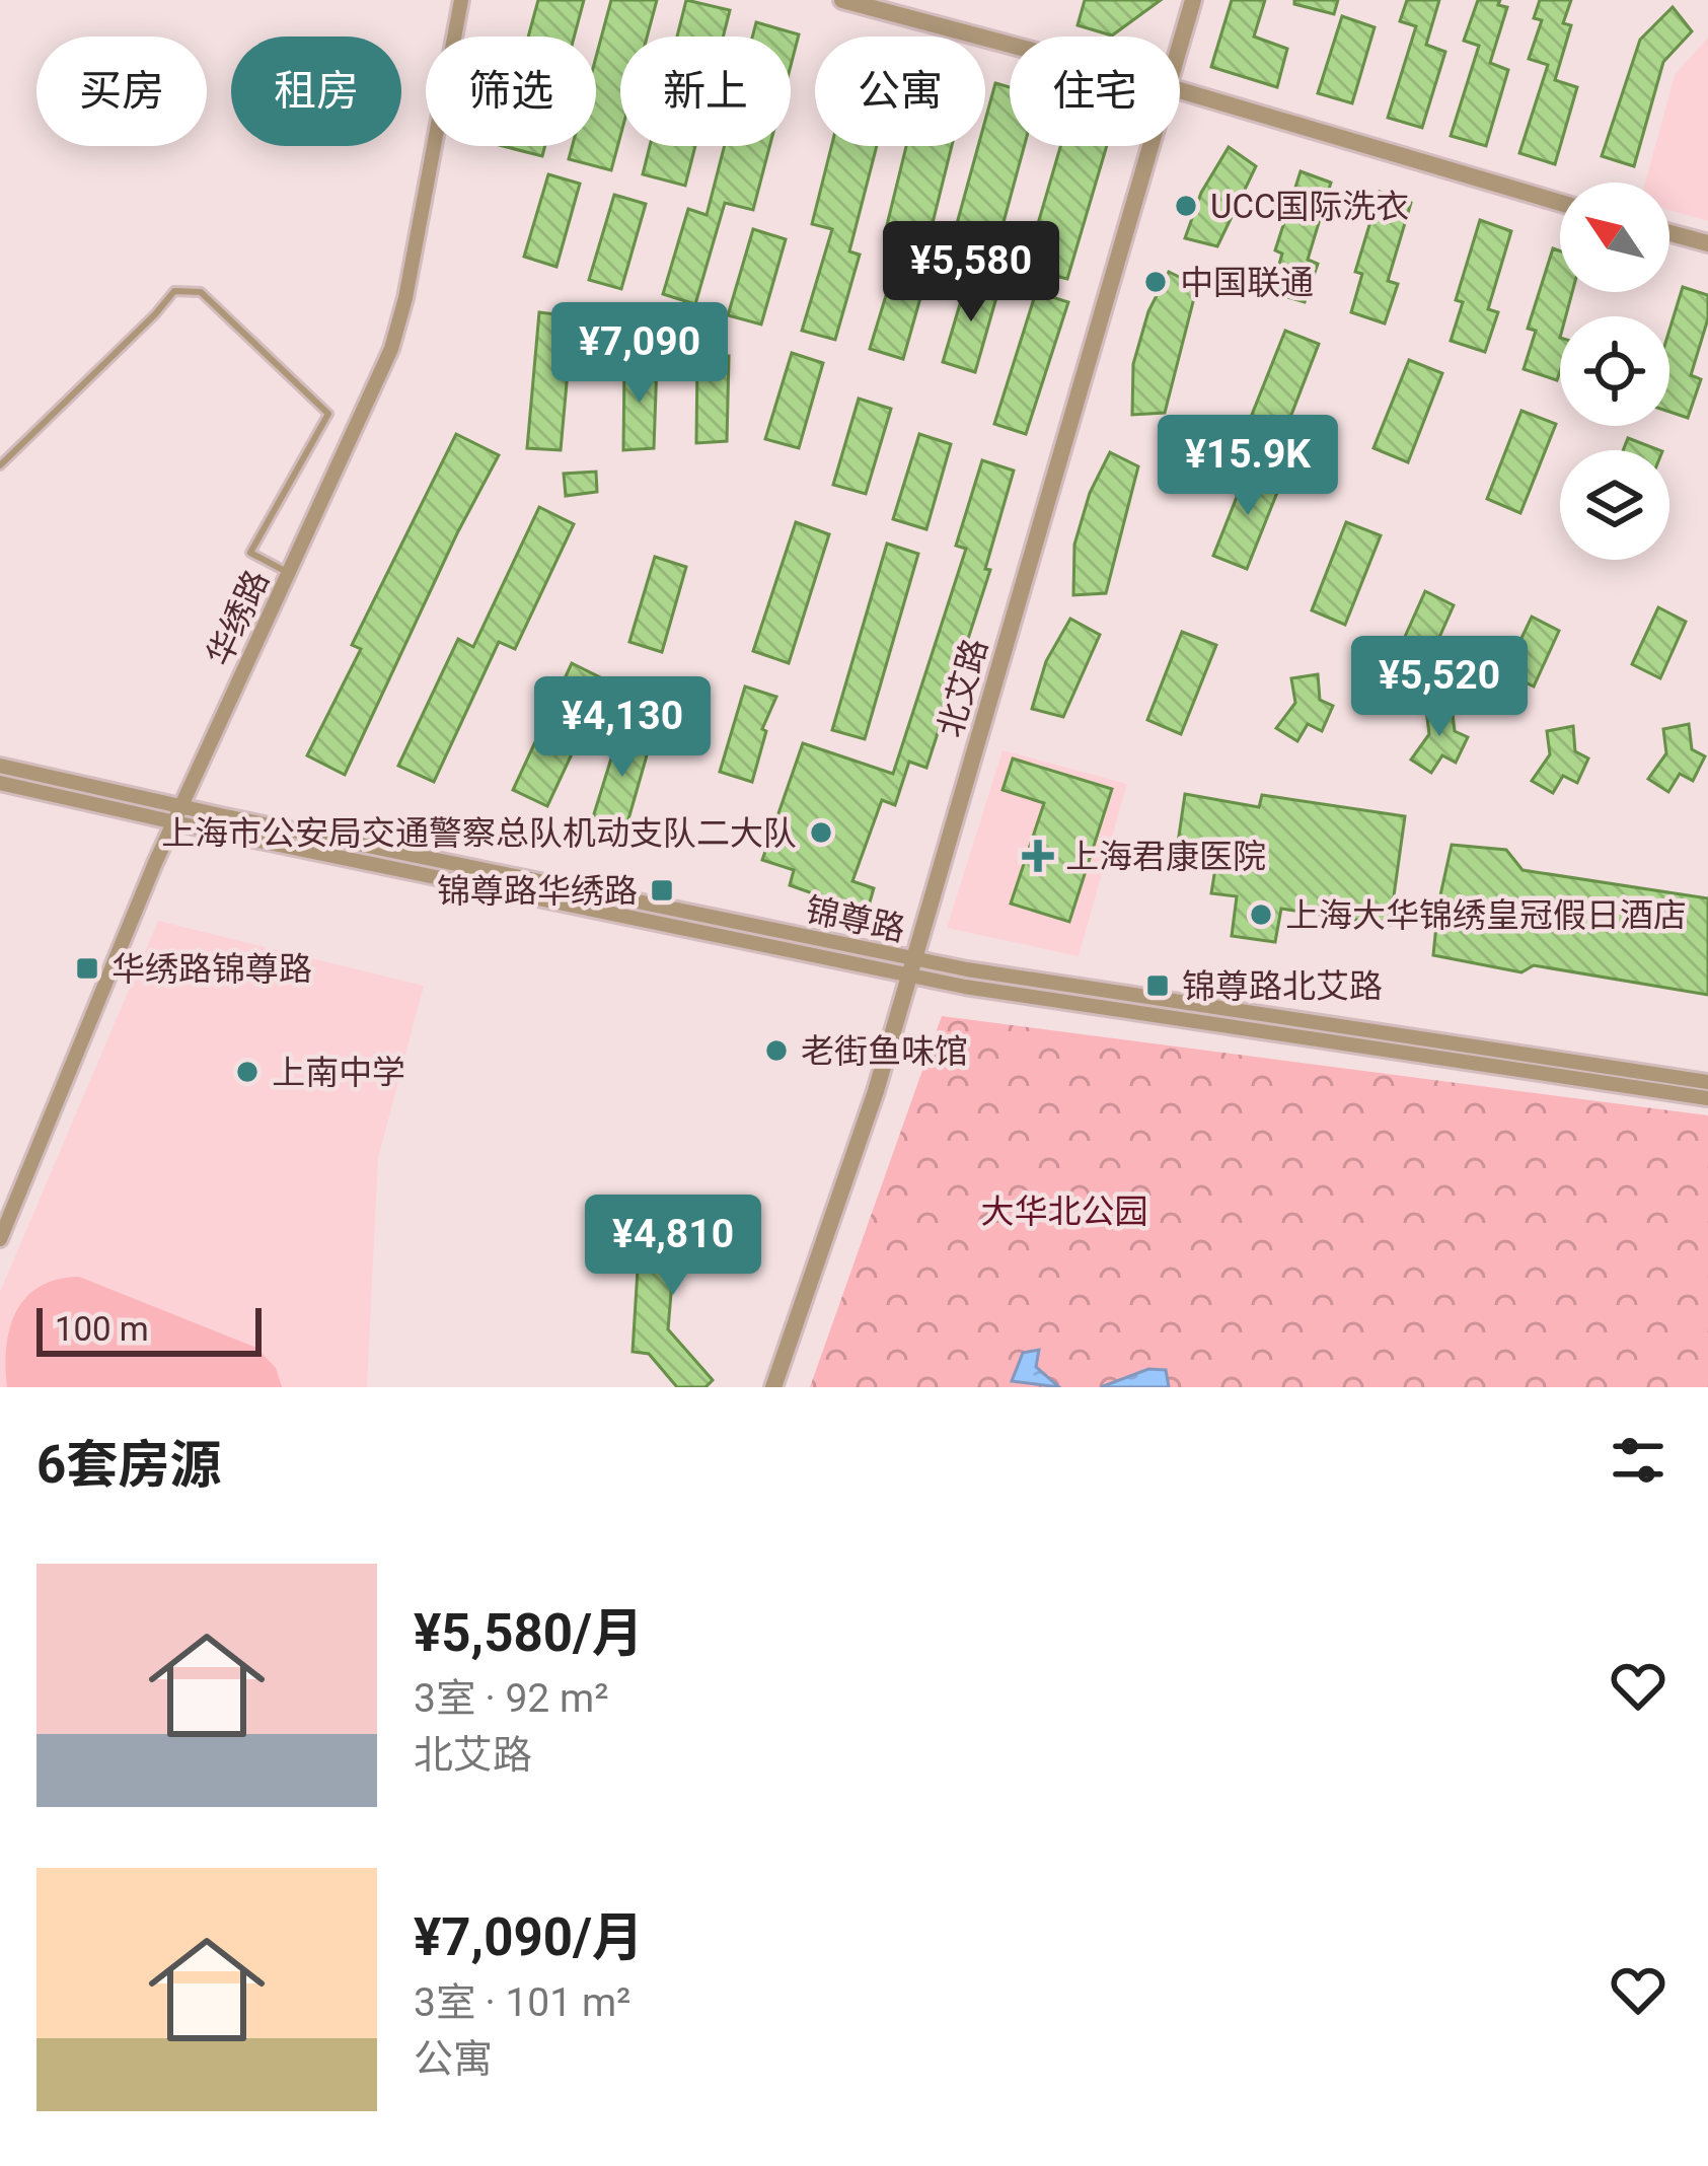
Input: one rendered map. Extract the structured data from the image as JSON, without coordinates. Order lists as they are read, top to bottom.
{
  "streets": {
    "street": ["华绣路", "北艾路", "锦尊路"]
  },
  "crossings": [
    ["华绣路", "锦尊路"],
    ["北艾路", "锦尊路"]
  ],
  "parks": ["大华北公园"],
  "places": {
    "other": [
      "UCC国际洗衣",
      "中国联通",
      "上海市公安局交通警察总队机动支队二大队",
      "上海大华锦绣皇冠假日酒店",
      "老街鱼味馆",
      "上南中学"
    ],
    "health": ["上海君康医院"],
    "transit": ["锦尊路华绣路", "华绣路锦尊路", "锦尊路北艾路"]
  },
  "scale_bar": "100 m",
  "north": "top left",
  "page": {
    "chip": [
      "买房",
      "租房",
      "筛选",
      "新上",
      "公寓",
      "住宅"
    ],
    "price": [
      "¥5,580",
      "¥7,090",
      "¥15.9K",
      "¥5,520",
      "¥4,130",
      "¥4,810"
    ],
    "scale": "100 m",
    "heading": "6套房源",
    "list": [
      {
        "name": "¥5,580/月",
        "note": "3室 · 92 m² · 北艾路"
      },
      {
        "name": "¥7,090/月",
        "note": "3室 · 101 m² · 公寓"
      }
    ]
  }
}
